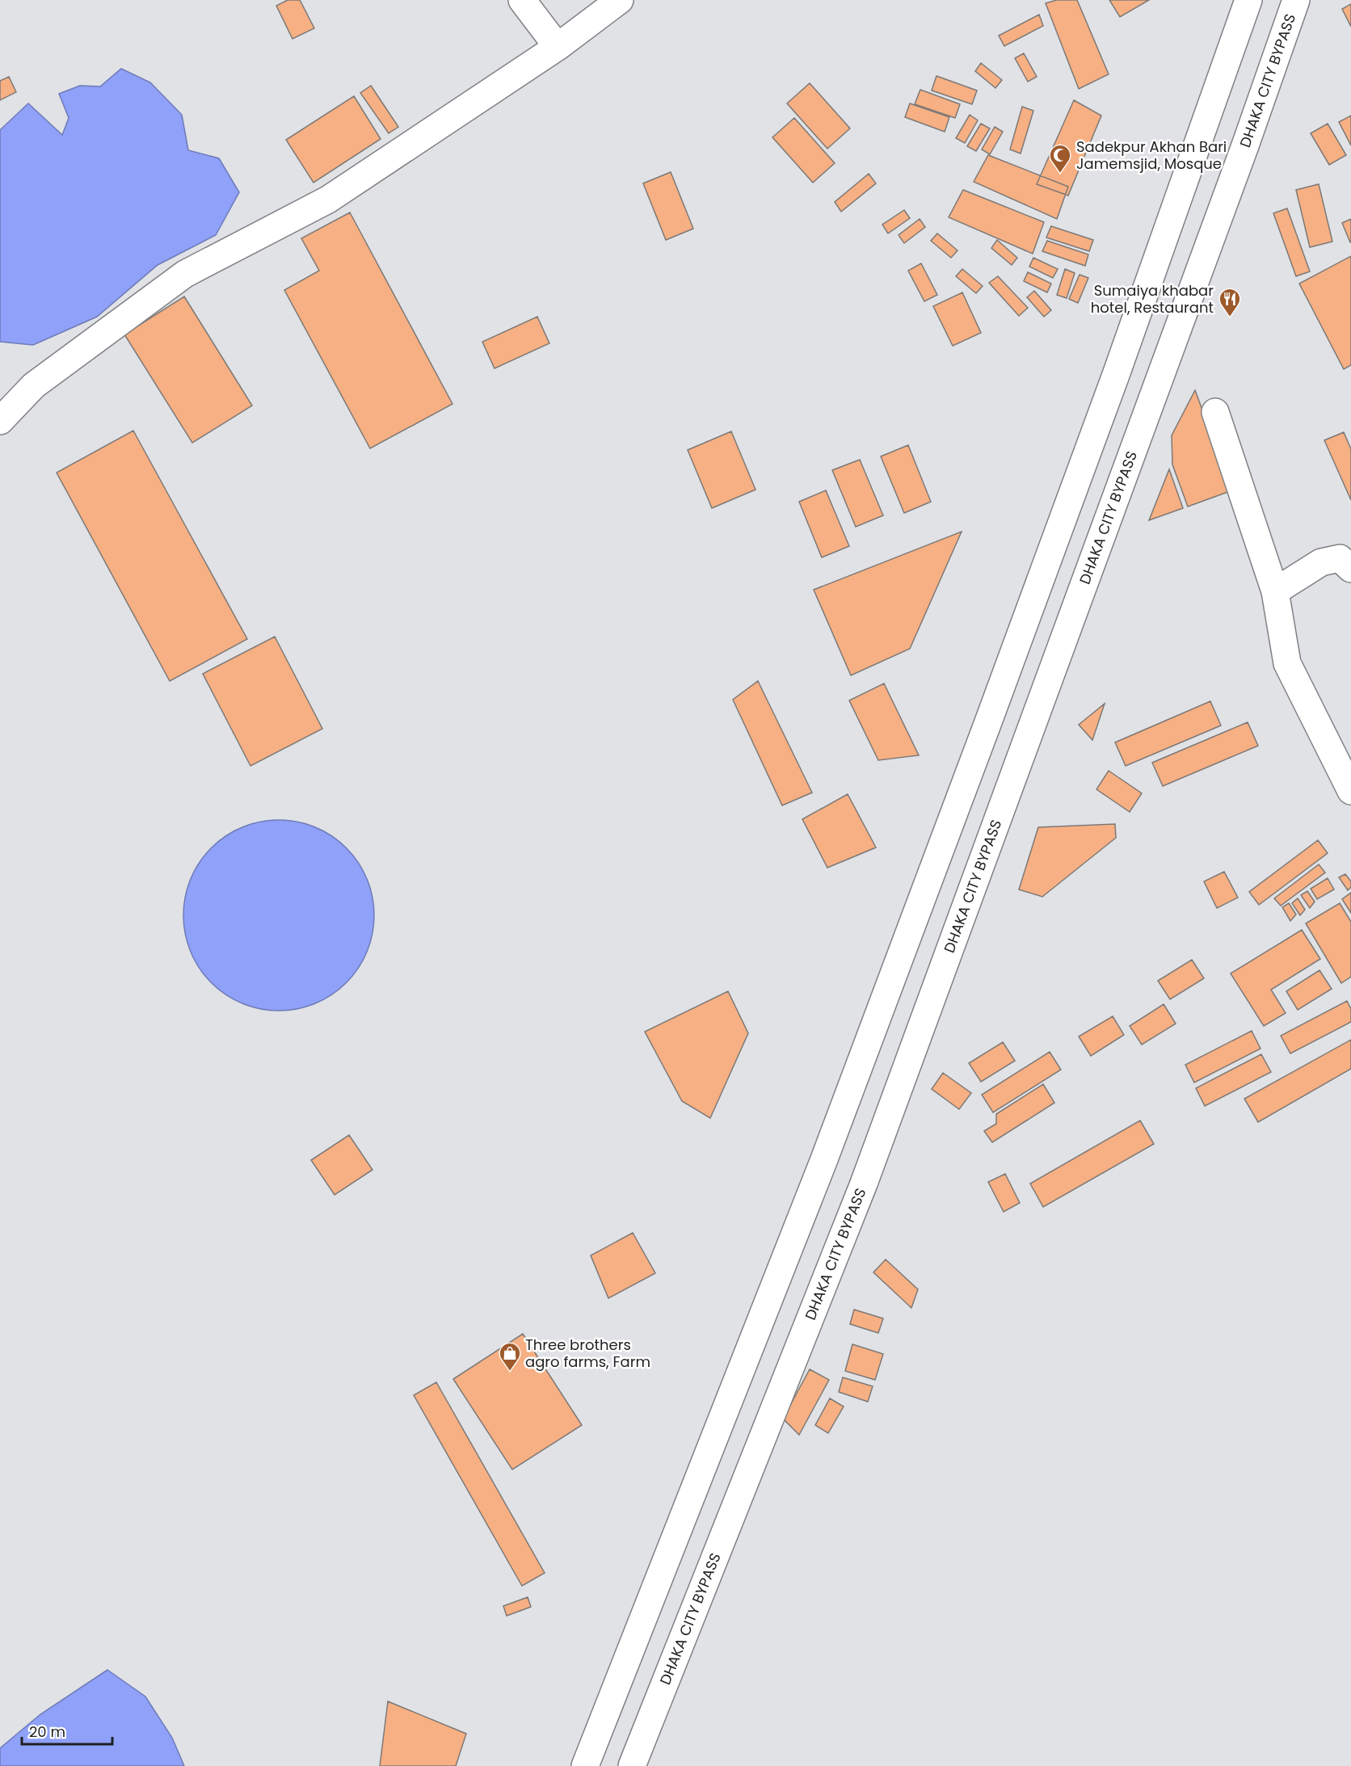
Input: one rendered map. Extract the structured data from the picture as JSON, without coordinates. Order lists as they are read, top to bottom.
{
  "streets": {
    "main road": ["DHAKA CITY BYPASS"]
  },
  "places": {
    "mosque": ["Sadekpur Akhan Bari Jamemsjid, Mosque"],
    "restaurant": ["Sumaiya khabar hotel, Restaurant"],
    "shop": ["Three brothers agro farms, Farm"]
  },
  "scale_bar": "20 m"
}
